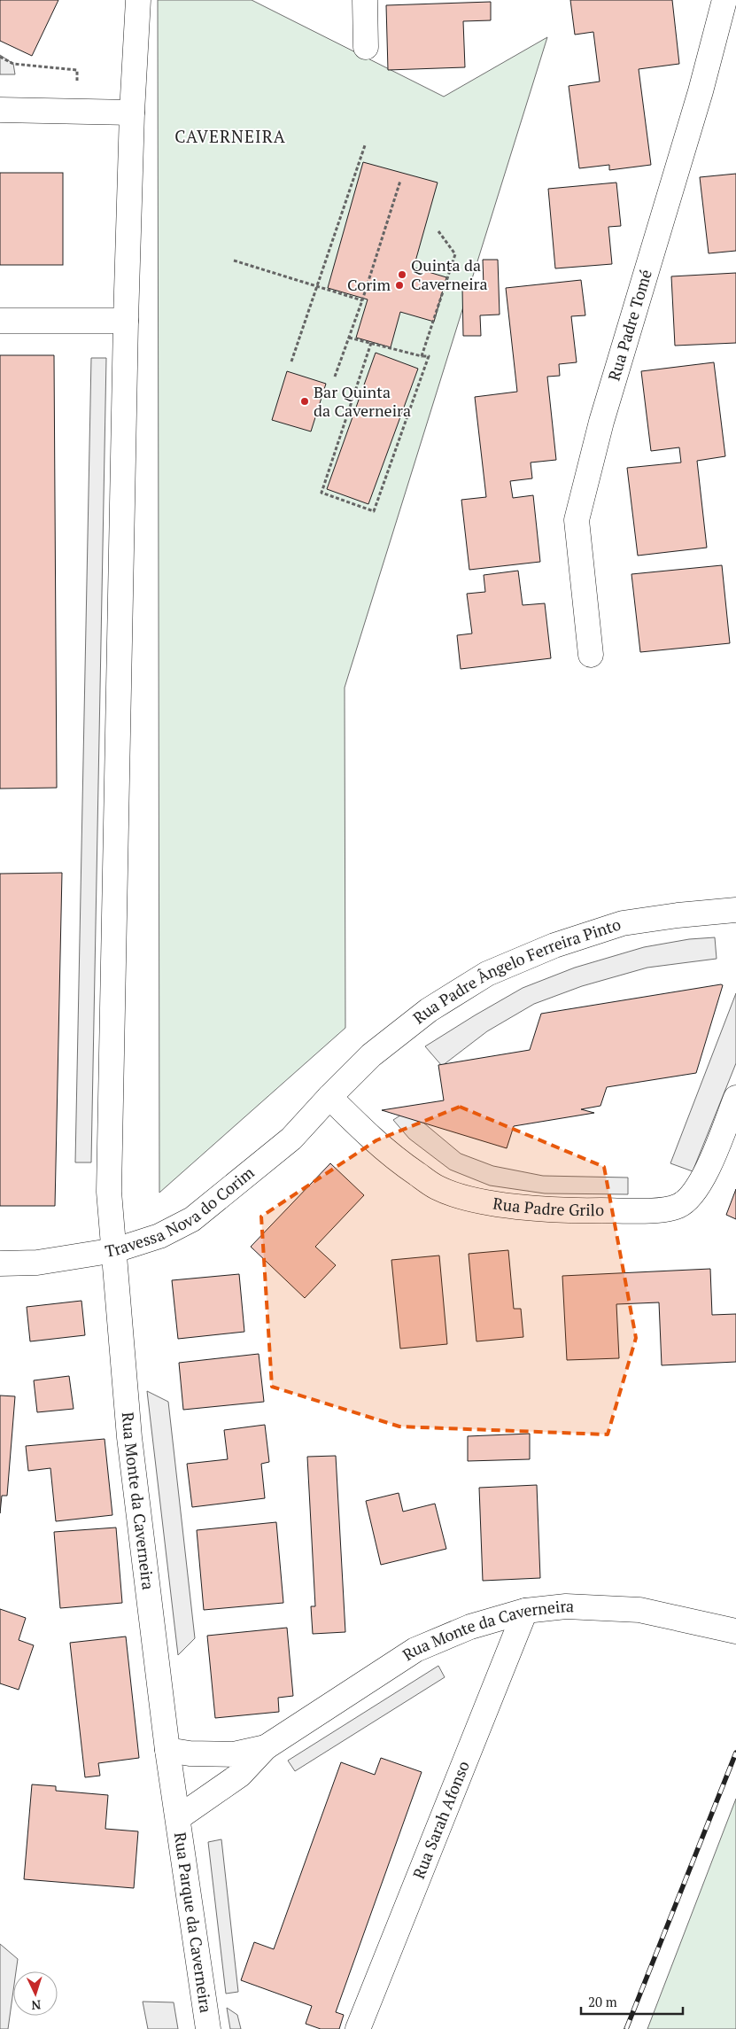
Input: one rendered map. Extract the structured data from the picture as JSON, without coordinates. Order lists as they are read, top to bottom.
{
  "streets": {
    "street": [
      "Rua Padre Tomé",
      "Rua Padre Ângelo Ferreira Pinto",
      "Rua Padre Grilo",
      "Travessa Nova do Corim",
      "Rua Monte da Caverneira",
      "Rua Sarah Afonso",
      "Rua Parque da Caverneira"
    ]
  },
  "crossings": [
    ["Rua Padre Ângelo Ferreira Pinto", "Rua Padre Grilo"],
    ["Rua Padre Ângelo Ferreira Pinto", "Travessa Nova do Corim"],
    ["Rua Padre Grilo", "Travessa Nova do Corim"],
    ["Travessa Nova do Corim", "Rua Monte da Caverneira"],
    ["Rua Monte da Caverneira", "Rua Sarah Afonso"],
    ["Rua Monte da Caverneira", "Rua Parque da Caverneira"]
  ],
  "districts": ["CAVERNEIRA"],
  "places": ["Quinta da Caverneira", "Corim", "Bar Quinta da Caverneira"],
  "scale_bar": "20 m",
  "north": "bottom"
}
